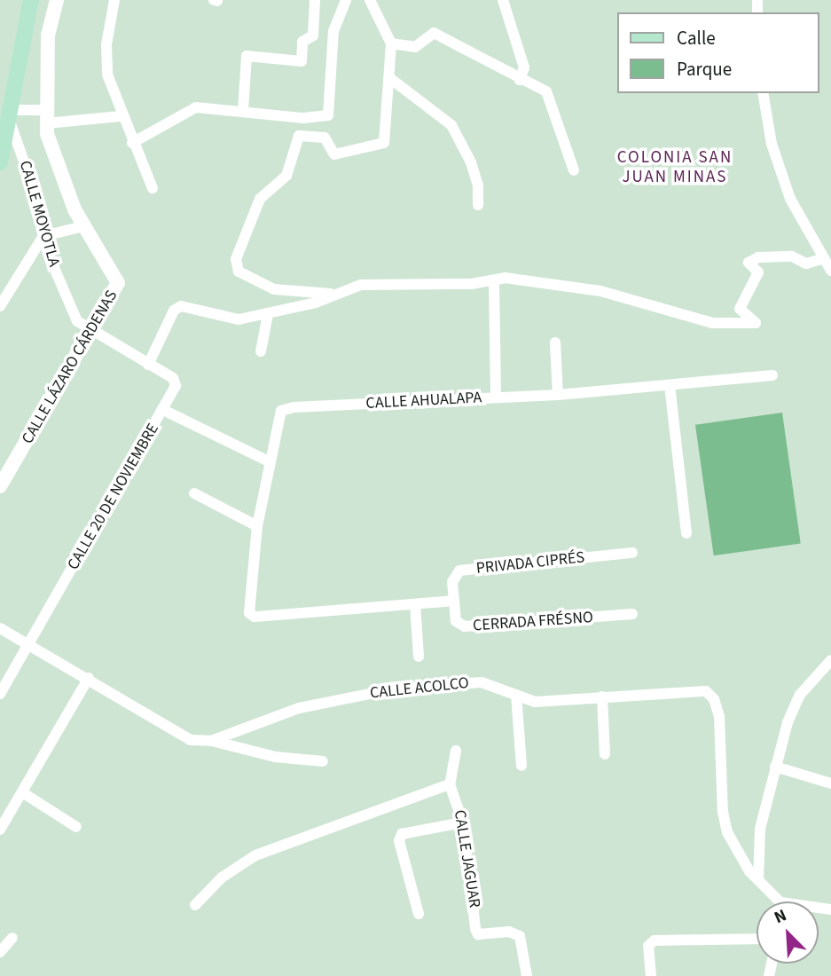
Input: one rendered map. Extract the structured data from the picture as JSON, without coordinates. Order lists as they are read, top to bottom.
{
  "streets": {
    "street": [
      "CALLE MOYOTLA",
      "CALLE LÁZARO CÁRDENAS",
      "CALLE AHUALAPA",
      "CALLE 20 DE NOVIEMBRE",
      "PRIVADA CIPRÉS",
      "CERRADA FRÉSNO",
      "CALLE ACOLCO",
      "CALLE JAGUAR"
    ]
  },
  "crossings": [
    ["CALLE MOYOTLA", "CALLE LÁZARO CÁRDENAS"],
    ["CALLE MOYOTLA", "CALLE 20 DE NOVIEMBRE"],
    ["CALLE LÁZARO CÁRDENAS", "CALLE 20 DE NOVIEMBRE"],
    ["PRIVADA CIPRÉS", "CERRADA FRÉSNO"]
  ],
  "districts": ["COLONIA SAN JUAN MINAS"],
  "legend": ["Calle", "Parque"],
  "north": "top left"
}
